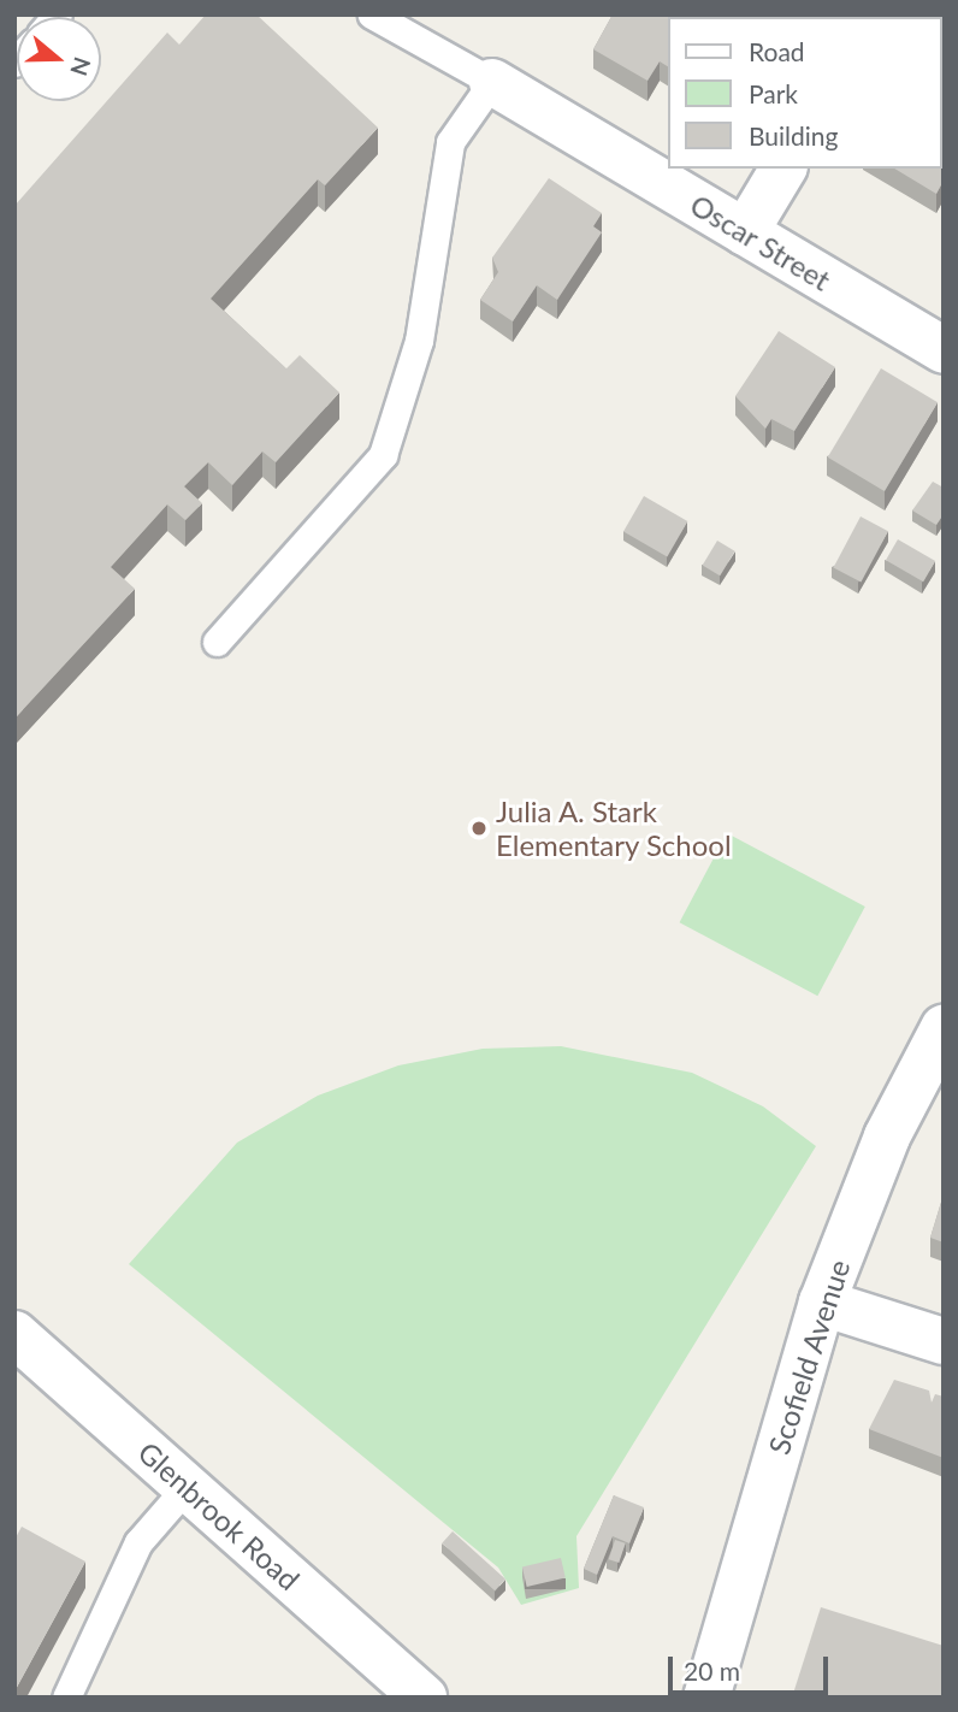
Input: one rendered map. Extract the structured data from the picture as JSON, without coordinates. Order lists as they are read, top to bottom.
{
  "streets": {
    "street": ["Oscar Street", "Scofield Avenue", "Glenbrook Road"]
  },
  "places": ["Julia A. Stark Elementary School"],
  "legend": ["Road", "Park", "Building"],
  "scale_bar": "20 m",
  "north": "right"
}
